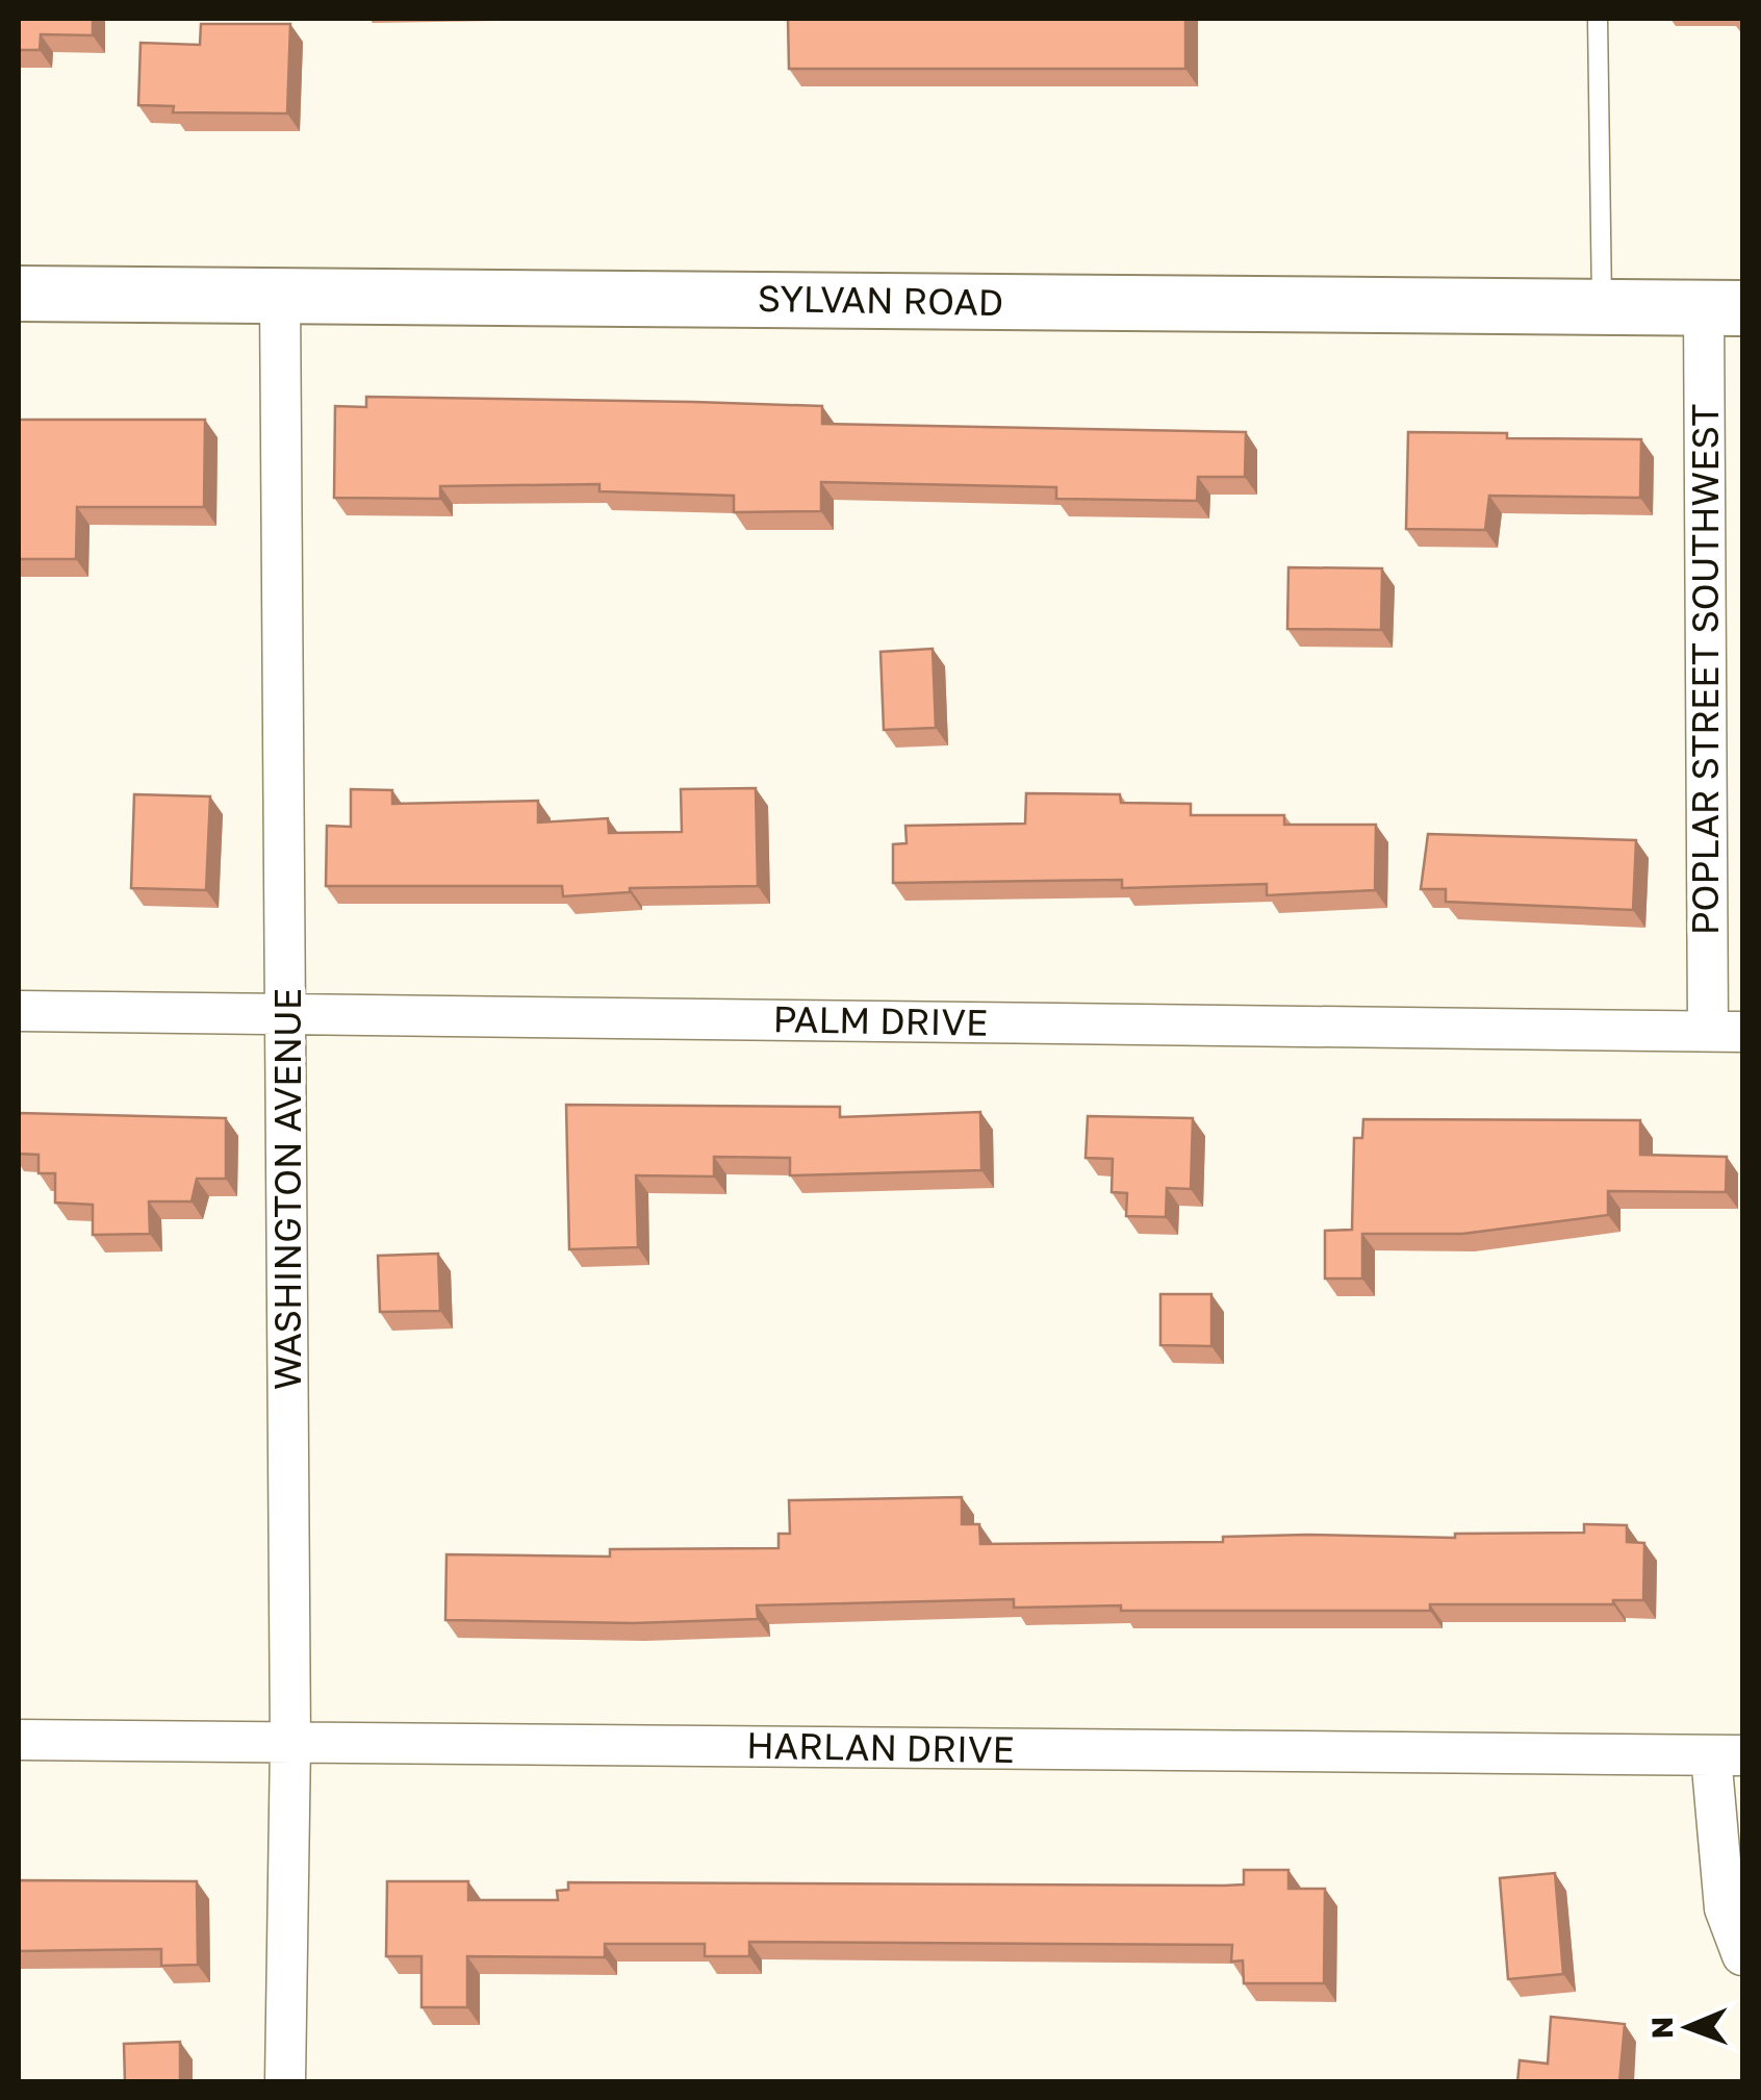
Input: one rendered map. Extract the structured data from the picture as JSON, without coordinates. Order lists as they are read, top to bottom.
{
  "streets": {
    "main road": ["SYLVAN ROAD"],
    "street": [
      "POPLAR STREET SOUTHWEST",
      "PALM DRIVE",
      "WASHINGTON AVENUE",
      "HARLAN DRIVE"
    ]
  },
  "crossings": [
    ["SYLVAN ROAD", "POPLAR STREET SOUTHWEST"],
    ["SYLVAN ROAD", "WASHINGTON AVENUE"],
    ["POPLAR STREET SOUTHWEST", "PALM DRIVE"],
    ["PALM DRIVE", "WASHINGTON AVENUE"],
    ["WASHINGTON AVENUE", "HARLAN DRIVE"]
  ],
  "north": "left"
}
